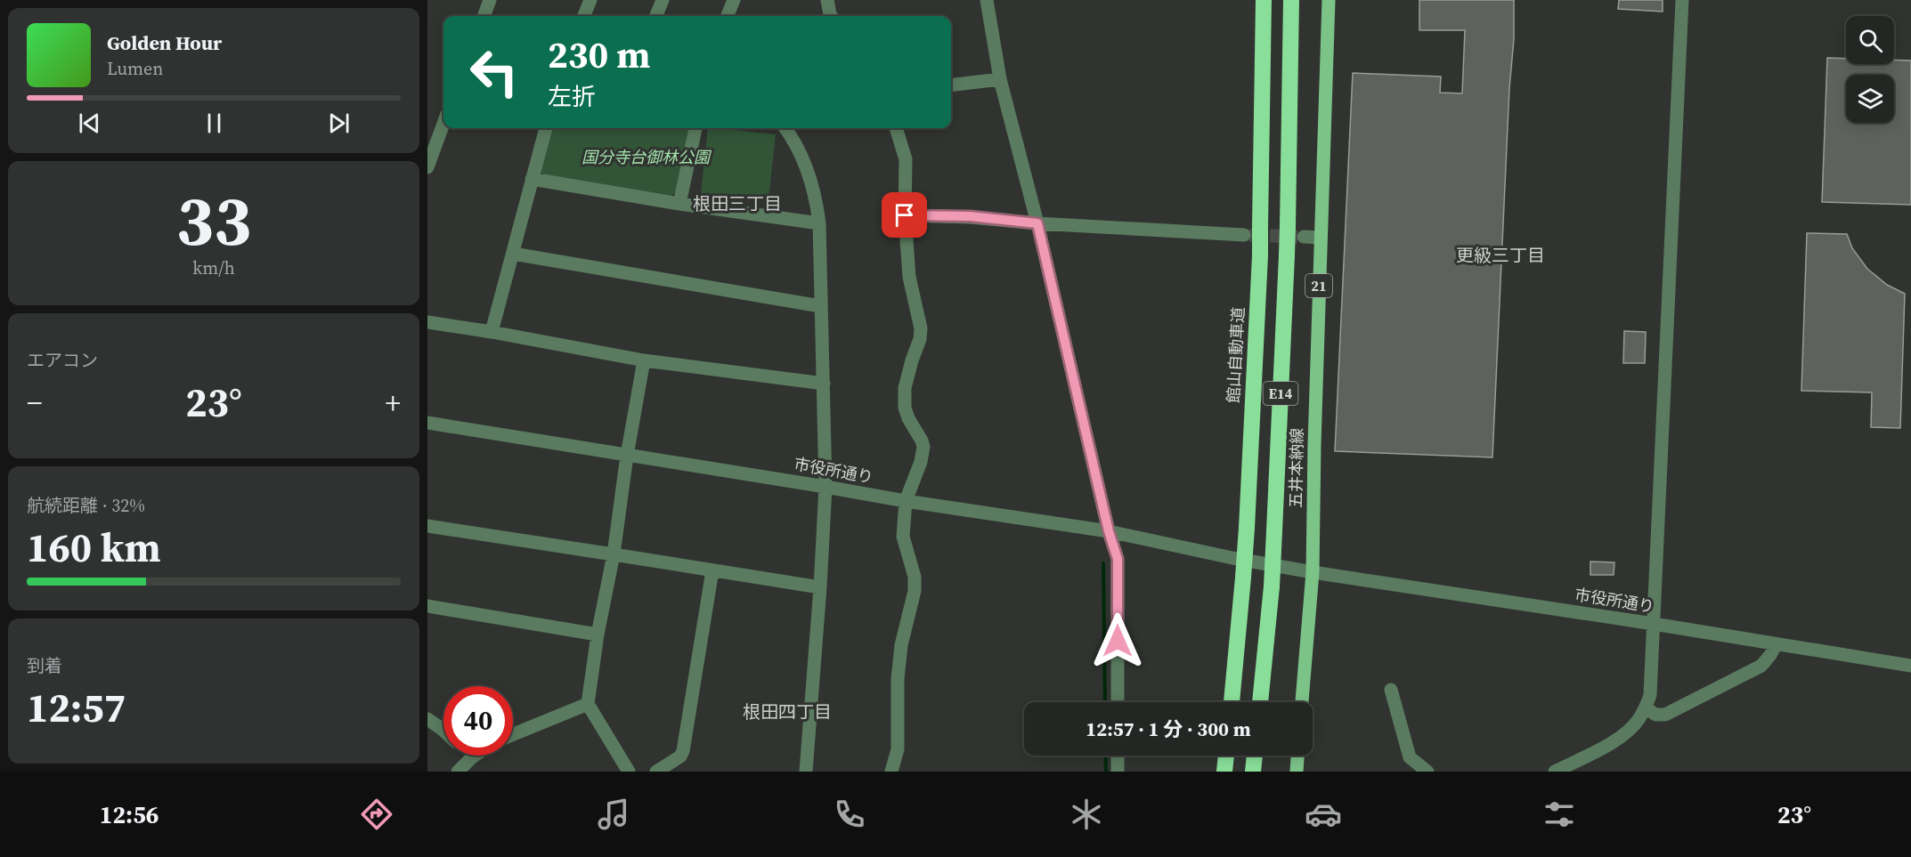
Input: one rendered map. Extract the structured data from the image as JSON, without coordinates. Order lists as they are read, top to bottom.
{
  "streets": {
    "highway": ["館山自動車道", "E14"],
    "main road": ["21", "五井本納線"],
    "street": ["市役所通り"]
  },
  "crossings": [
    ["五井本納線", "市役所通り"]
  ],
  "districts": ["根田三丁目", "更級三丁目", "根田四丁目"],
  "parks": ["国分寺台御林公園"],
  "page": {
    "turn": ["230 m", "左折"],
    "song": ["Golden Hour", "Lumen"],
    "tile": [
      ["33", "km/h"],
      "エアコン",
      ["航続距離 · 32%", "160 km"],
      ["到着", "12:57"]
    ],
    "heat": ["−", "23°", "+"],
    "limit": "40",
    "trip": "12:57 · 1 分 · 300 m",
    "tabs": ["12:56", "23°"]
  }
}
